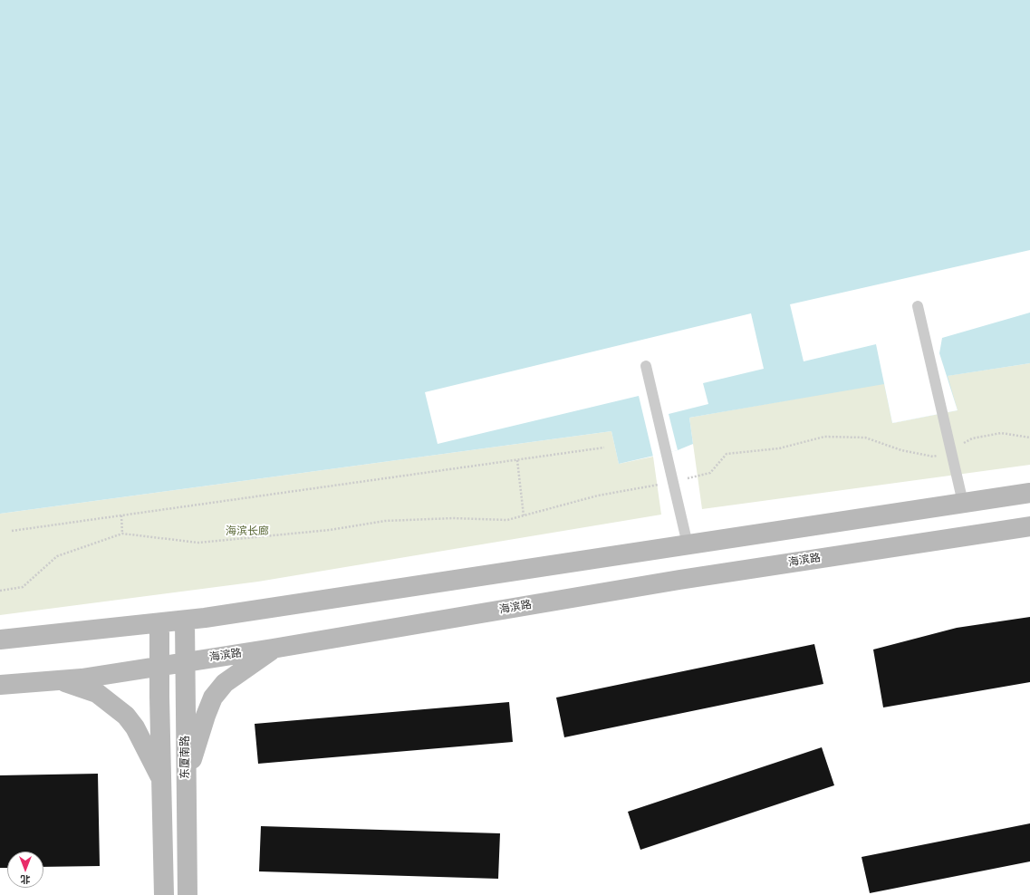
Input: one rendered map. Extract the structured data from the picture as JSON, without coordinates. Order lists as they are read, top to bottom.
{
  "streets": {
    "main road": ["海滨路", "东厦南路"]
  },
  "crossings": [
    ["海滨路", "东厦南路"]
  ],
  "parks": ["海滨长廊"],
  "north": "bottom"
}
